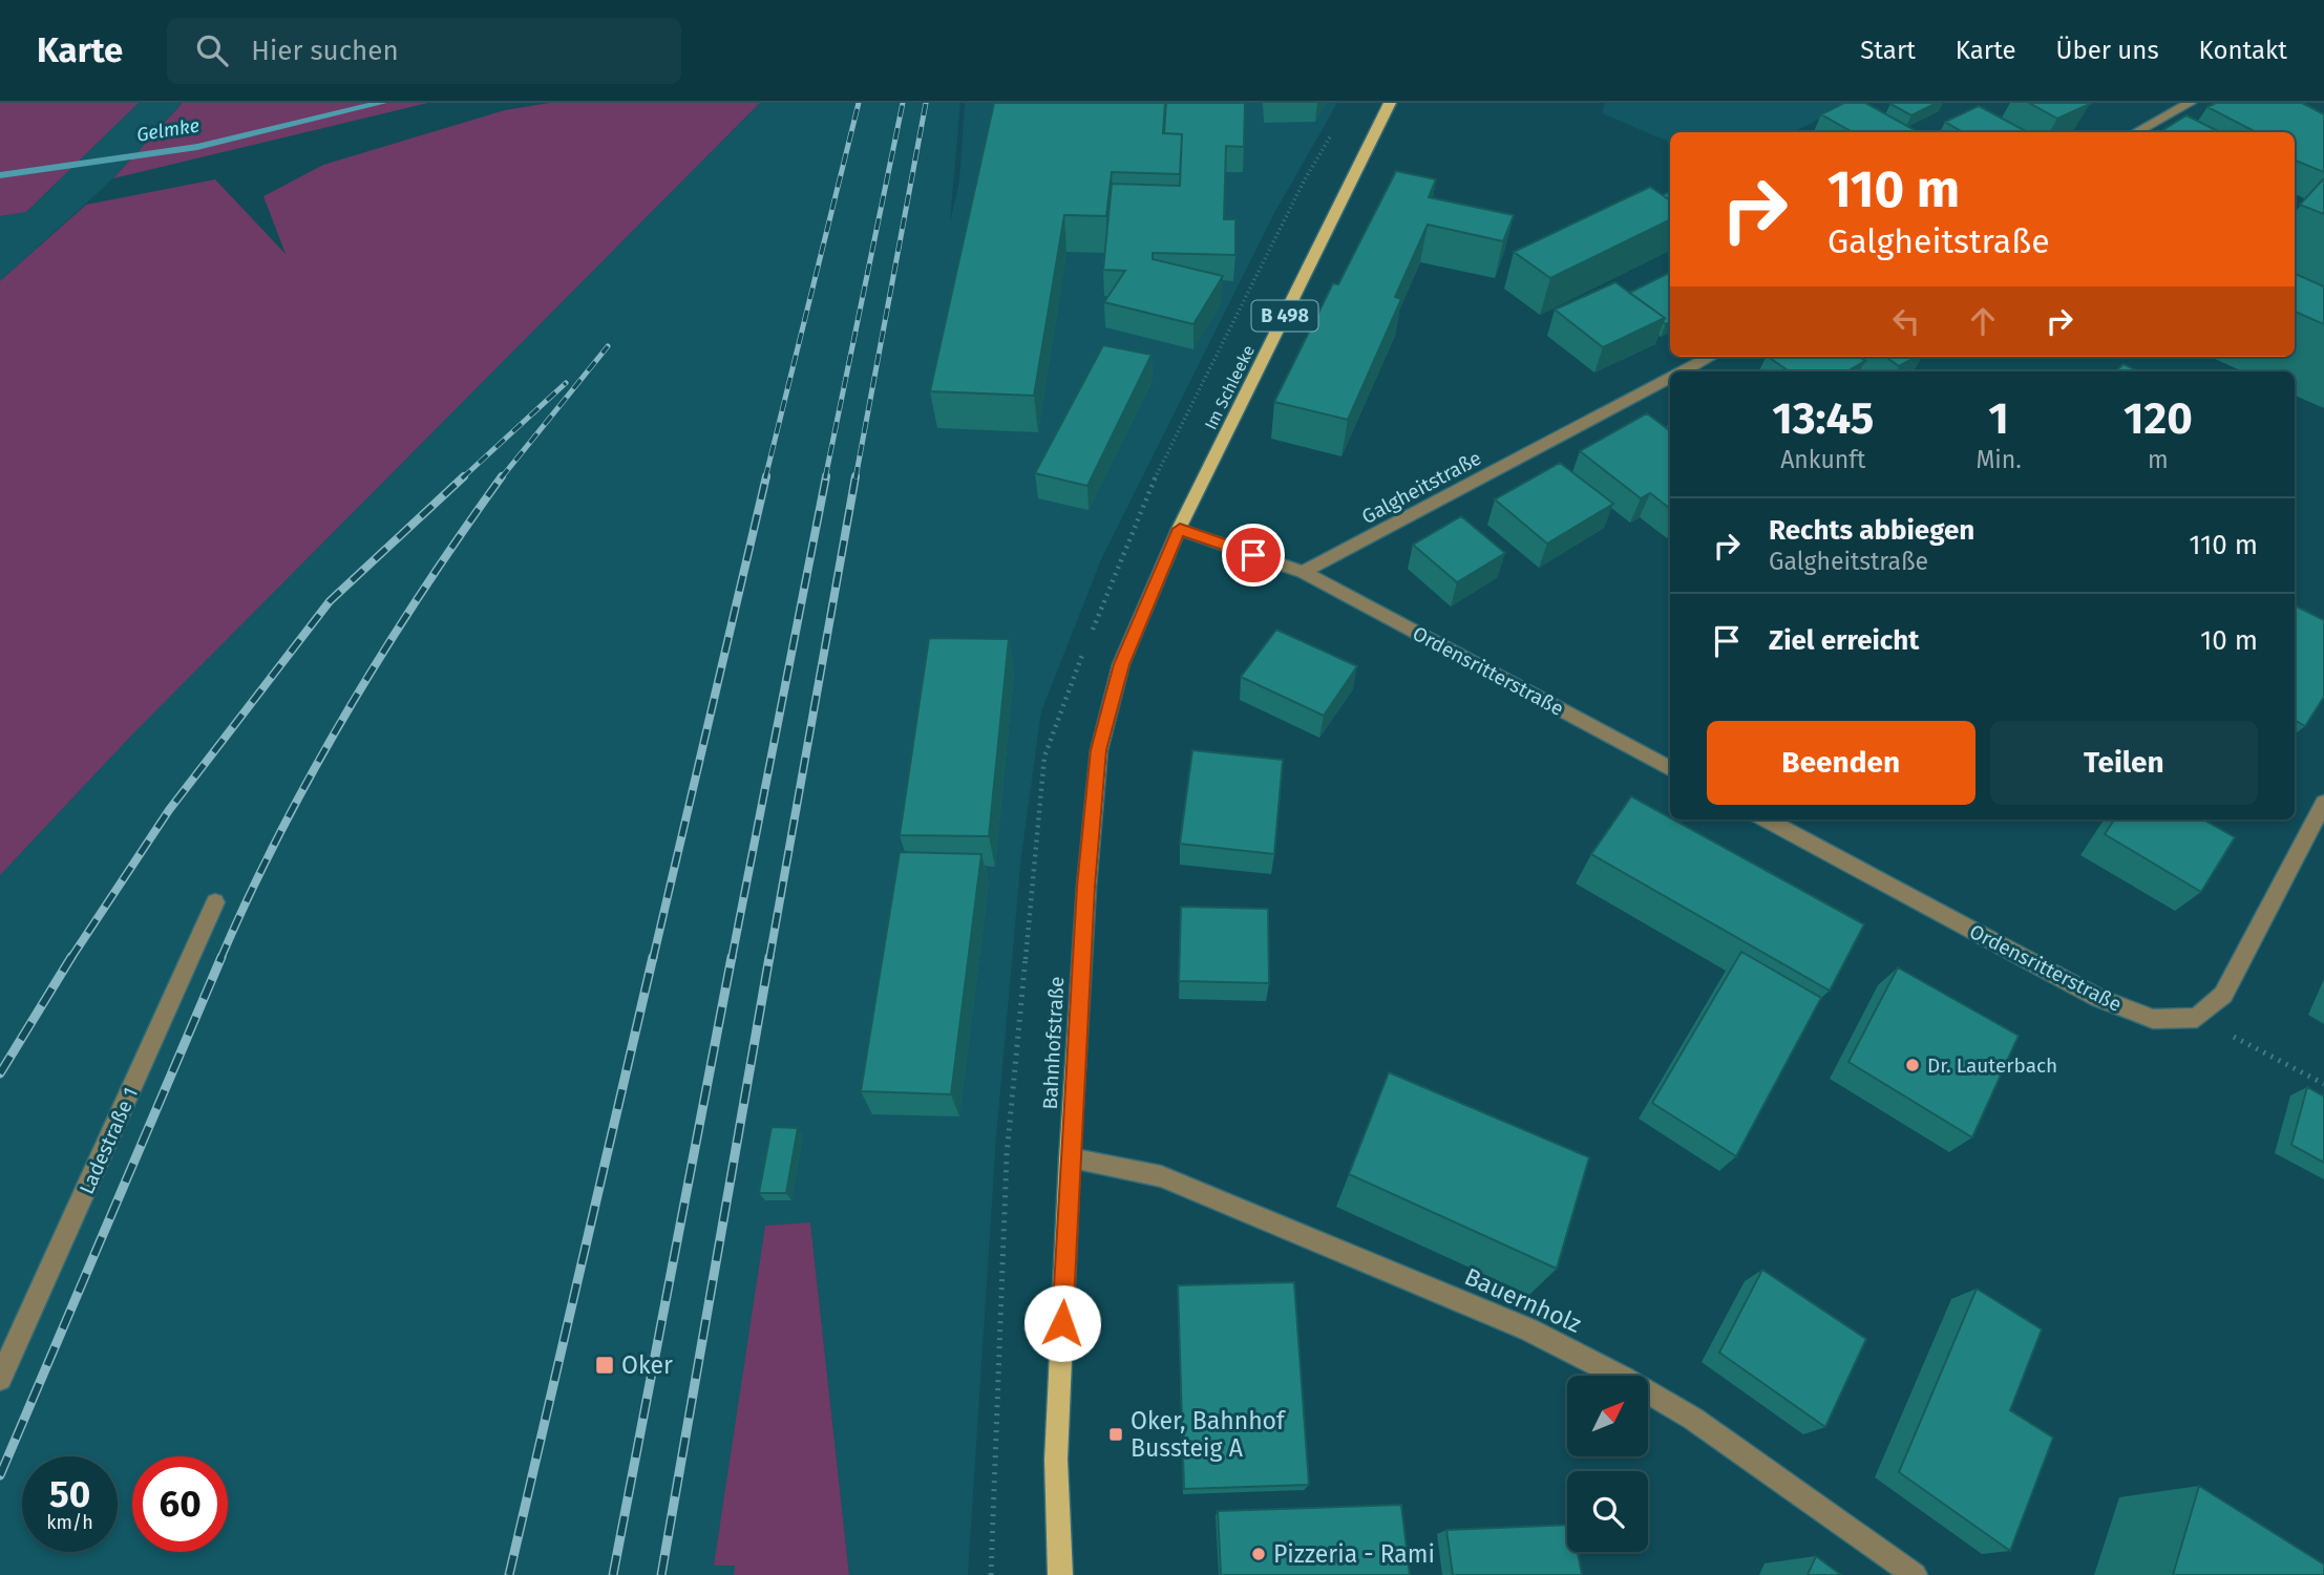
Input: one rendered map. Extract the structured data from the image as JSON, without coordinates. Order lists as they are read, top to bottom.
{
  "streets": {
    "main road": ["B 498", "Im Schleeke", "Bahnhofstraße"],
    "street": [
      "Galgheitstraße",
      "Ordensritterstraße",
      "Ladestraße 1",
      "Bauernholz"
    ]
  },
  "crossings": [
    ["Im Schleeke", "Bahnhofstraße"],
    ["Galgheitstraße", "Ordensritterstraße"],
    ["Bahnhofstraße", "Bauernholz"]
  ],
  "water": ["Gelmke"],
  "places": {
    "other": ["Dr. Lauterbach", "Pizzeria - Rami"],
    "transit": ["Oker", "Oker, Bahnhof Bussteig A"]
  },
  "north": "top right",
  "page": {
    "header": "Karte",
    "search": "Hier suchen",
    "nav": [
      "Start",
      "Karte",
      "Über uns",
      "Kontakt"
    ],
    "turn": ["110 m", "Galgheitstraße"],
    "eta": [
      "13:45",
      "Ankunft",
      "1",
      "Min.",
      "120",
      "m"
    ],
    "list": [
      {
        "name": "Rechts abbiegen",
        "note": "Galgheitstraße",
        "value": "110 m"
      },
      {
        "name": "Ziel erreicht",
        "value": "10 m"
      }
    ],
    "buttons": ["Beenden", "Teilen"],
    "speed": "50 km/h",
    "limit": "60"
  }
}
